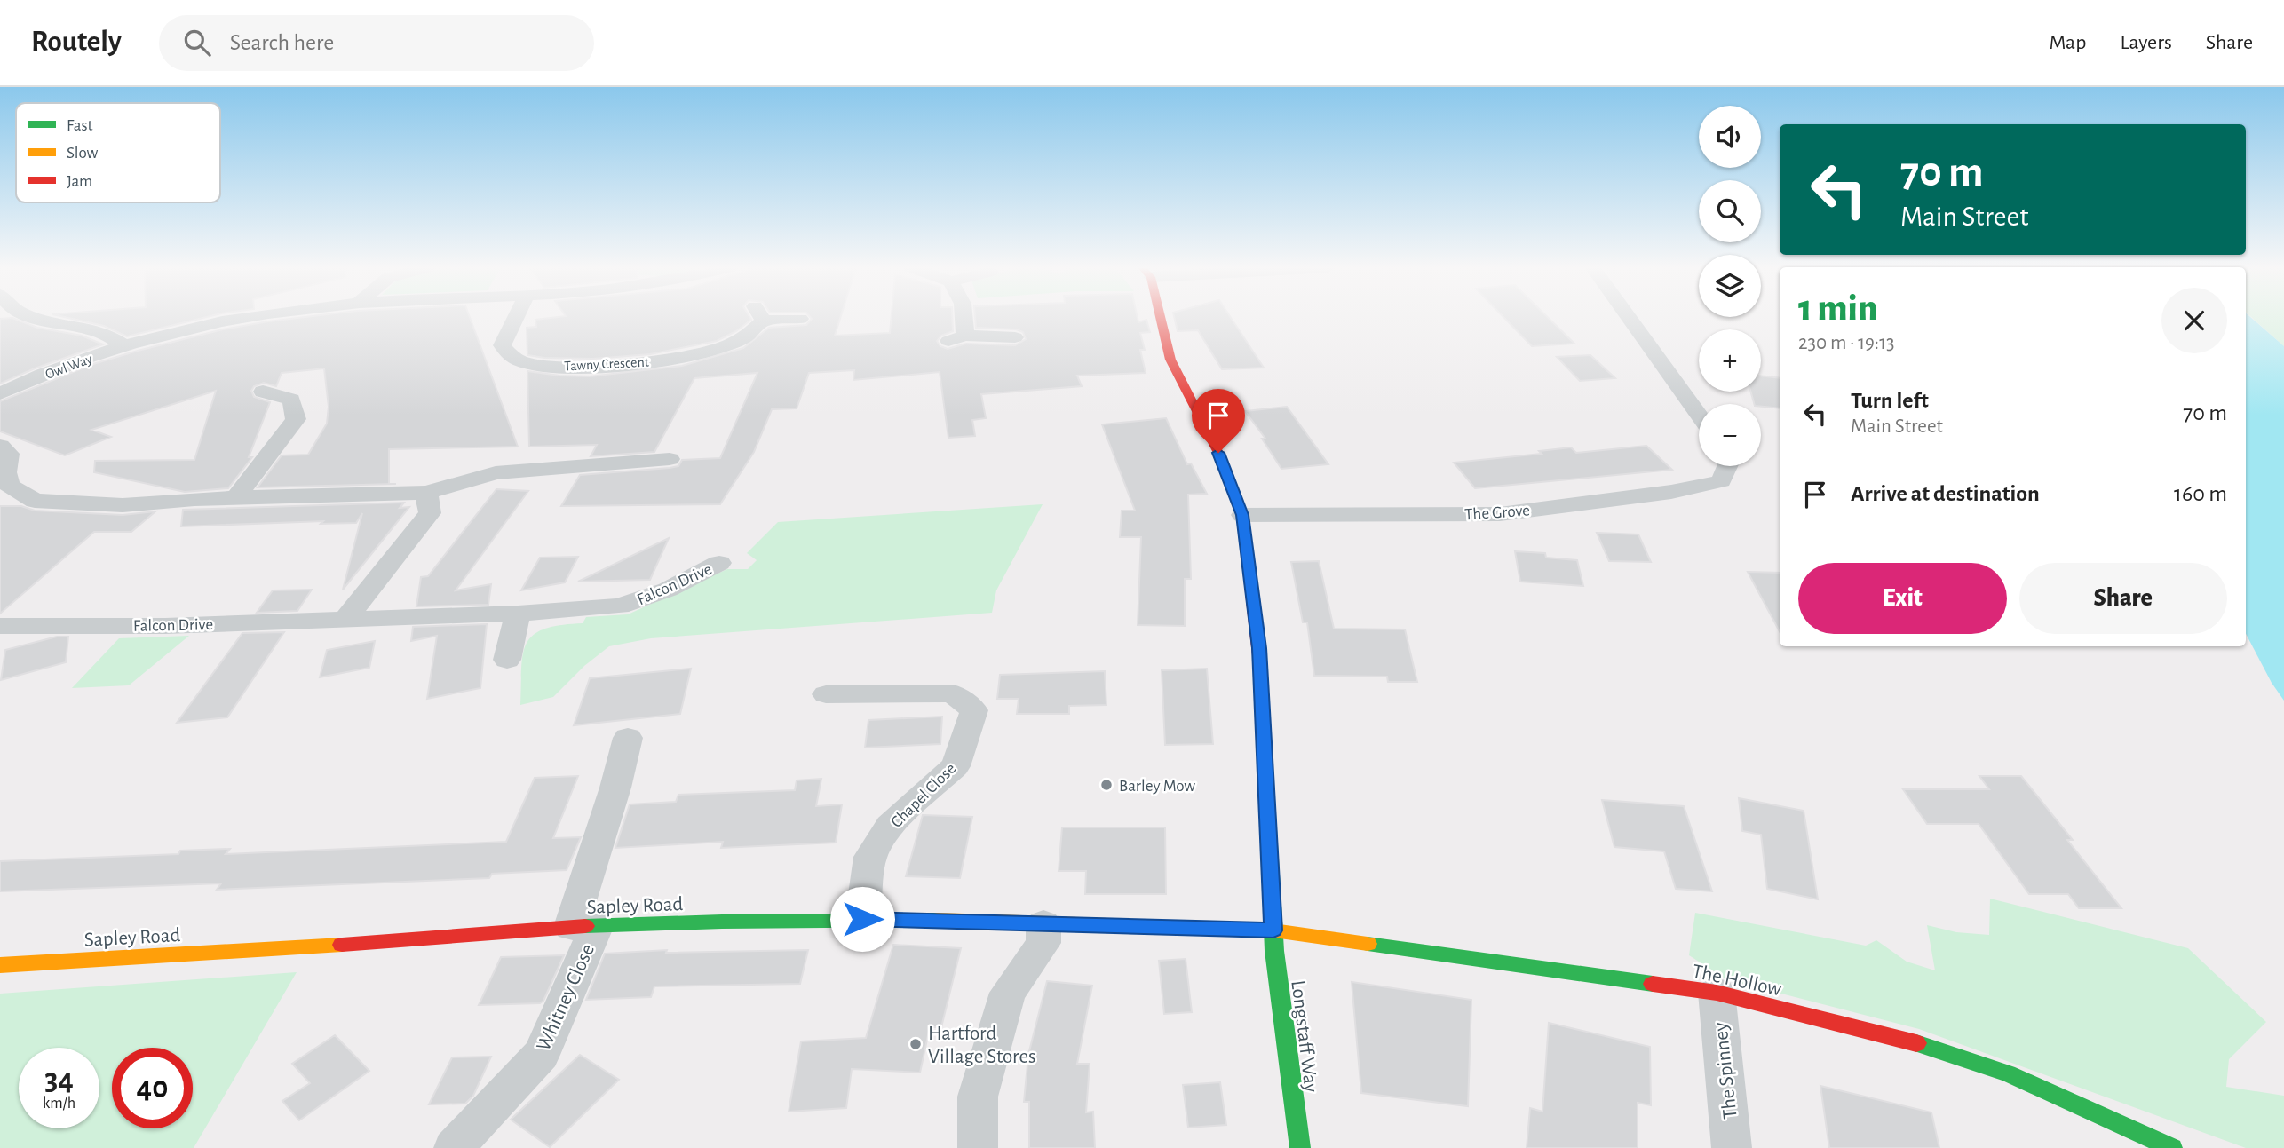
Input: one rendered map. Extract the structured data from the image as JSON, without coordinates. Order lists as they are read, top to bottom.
{
  "streets": {
    "street": [
      "Tawny Crescent",
      "Owl Way",
      "The Grove",
      "Falcon Drive",
      "Chapel Close",
      "Sapley Road",
      "The Hollow",
      "Whitney Close",
      "Longstaff Way",
      "The Spinney"
    ]
  },
  "crossings": [
    ["The Grove", "Longstaff Way"],
    ["Chapel Close", "Sapley Road"],
    ["Sapley Road", "The Hollow"],
    ["Sapley Road", "Whitney Close"],
    ["Sapley Road", "Longstaff Way"],
    ["The Hollow", "Longstaff Way"],
    ["The Hollow", "The Spinney"]
  ],
  "places": ["Barley Mow", "Hartford Village Stores"],
  "legend": ["Fast", "Slow", "Jam"],
  "page": {
    "header": "Routely",
    "search": "Search here",
    "nav": ["Map", "Layers", "Share"],
    "map_buttons": ["+", "−"],
    "turn": ["70 m", "Main Street"],
    "heading": ["1 min", "230 m · 19:13"],
    "list": [
      {
        "name": "Turn left",
        "note": "Main Street",
        "value": "70 m"
      },
      {
        "name": "Arrive at destination",
        "value": "160 m"
      }
    ],
    "buttons": ["Exit", "Share"],
    "speed": "34 km/h",
    "limit": "40"
  }
}
